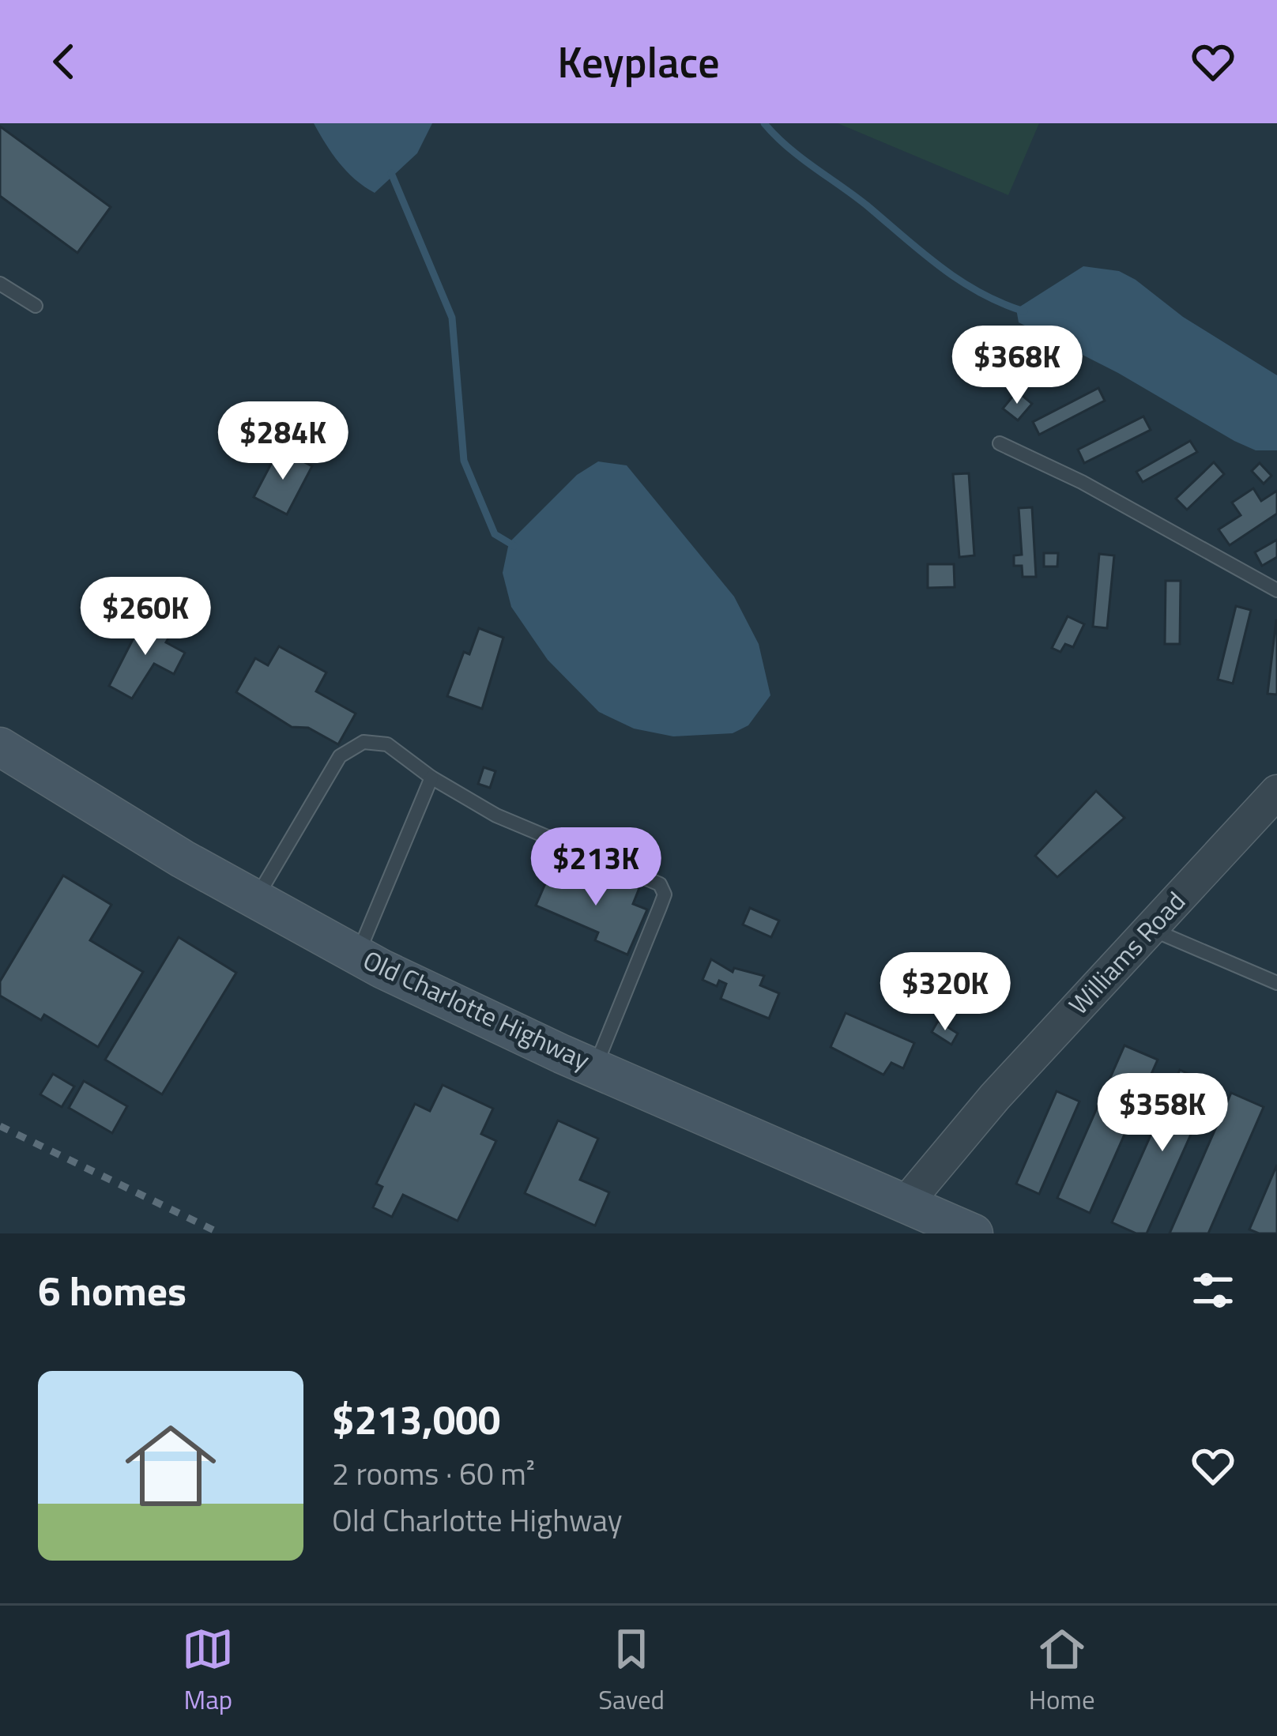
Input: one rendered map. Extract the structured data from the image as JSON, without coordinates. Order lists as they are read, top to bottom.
{
  "streets": {
    "main road": ["Old Charlotte Highway"],
    "street": ["Williams Road"]
  },
  "crossings": [
    ["Williams Road", "Old Charlotte Highway"]
  ],
  "page": {
    "header": "Keyplace",
    "price": [
      "$368K",
      "$284K",
      "$260K",
      "$213K",
      "$320K",
      "$358K"
    ],
    "heading": "6 homes",
    "list": [
      {
        "name": "$213,000",
        "note": "2 rooms · 60 m² · Old Charlotte Highway"
      }
    ],
    "tabs": ["Map", "Saved", "Home"]
  }
}
